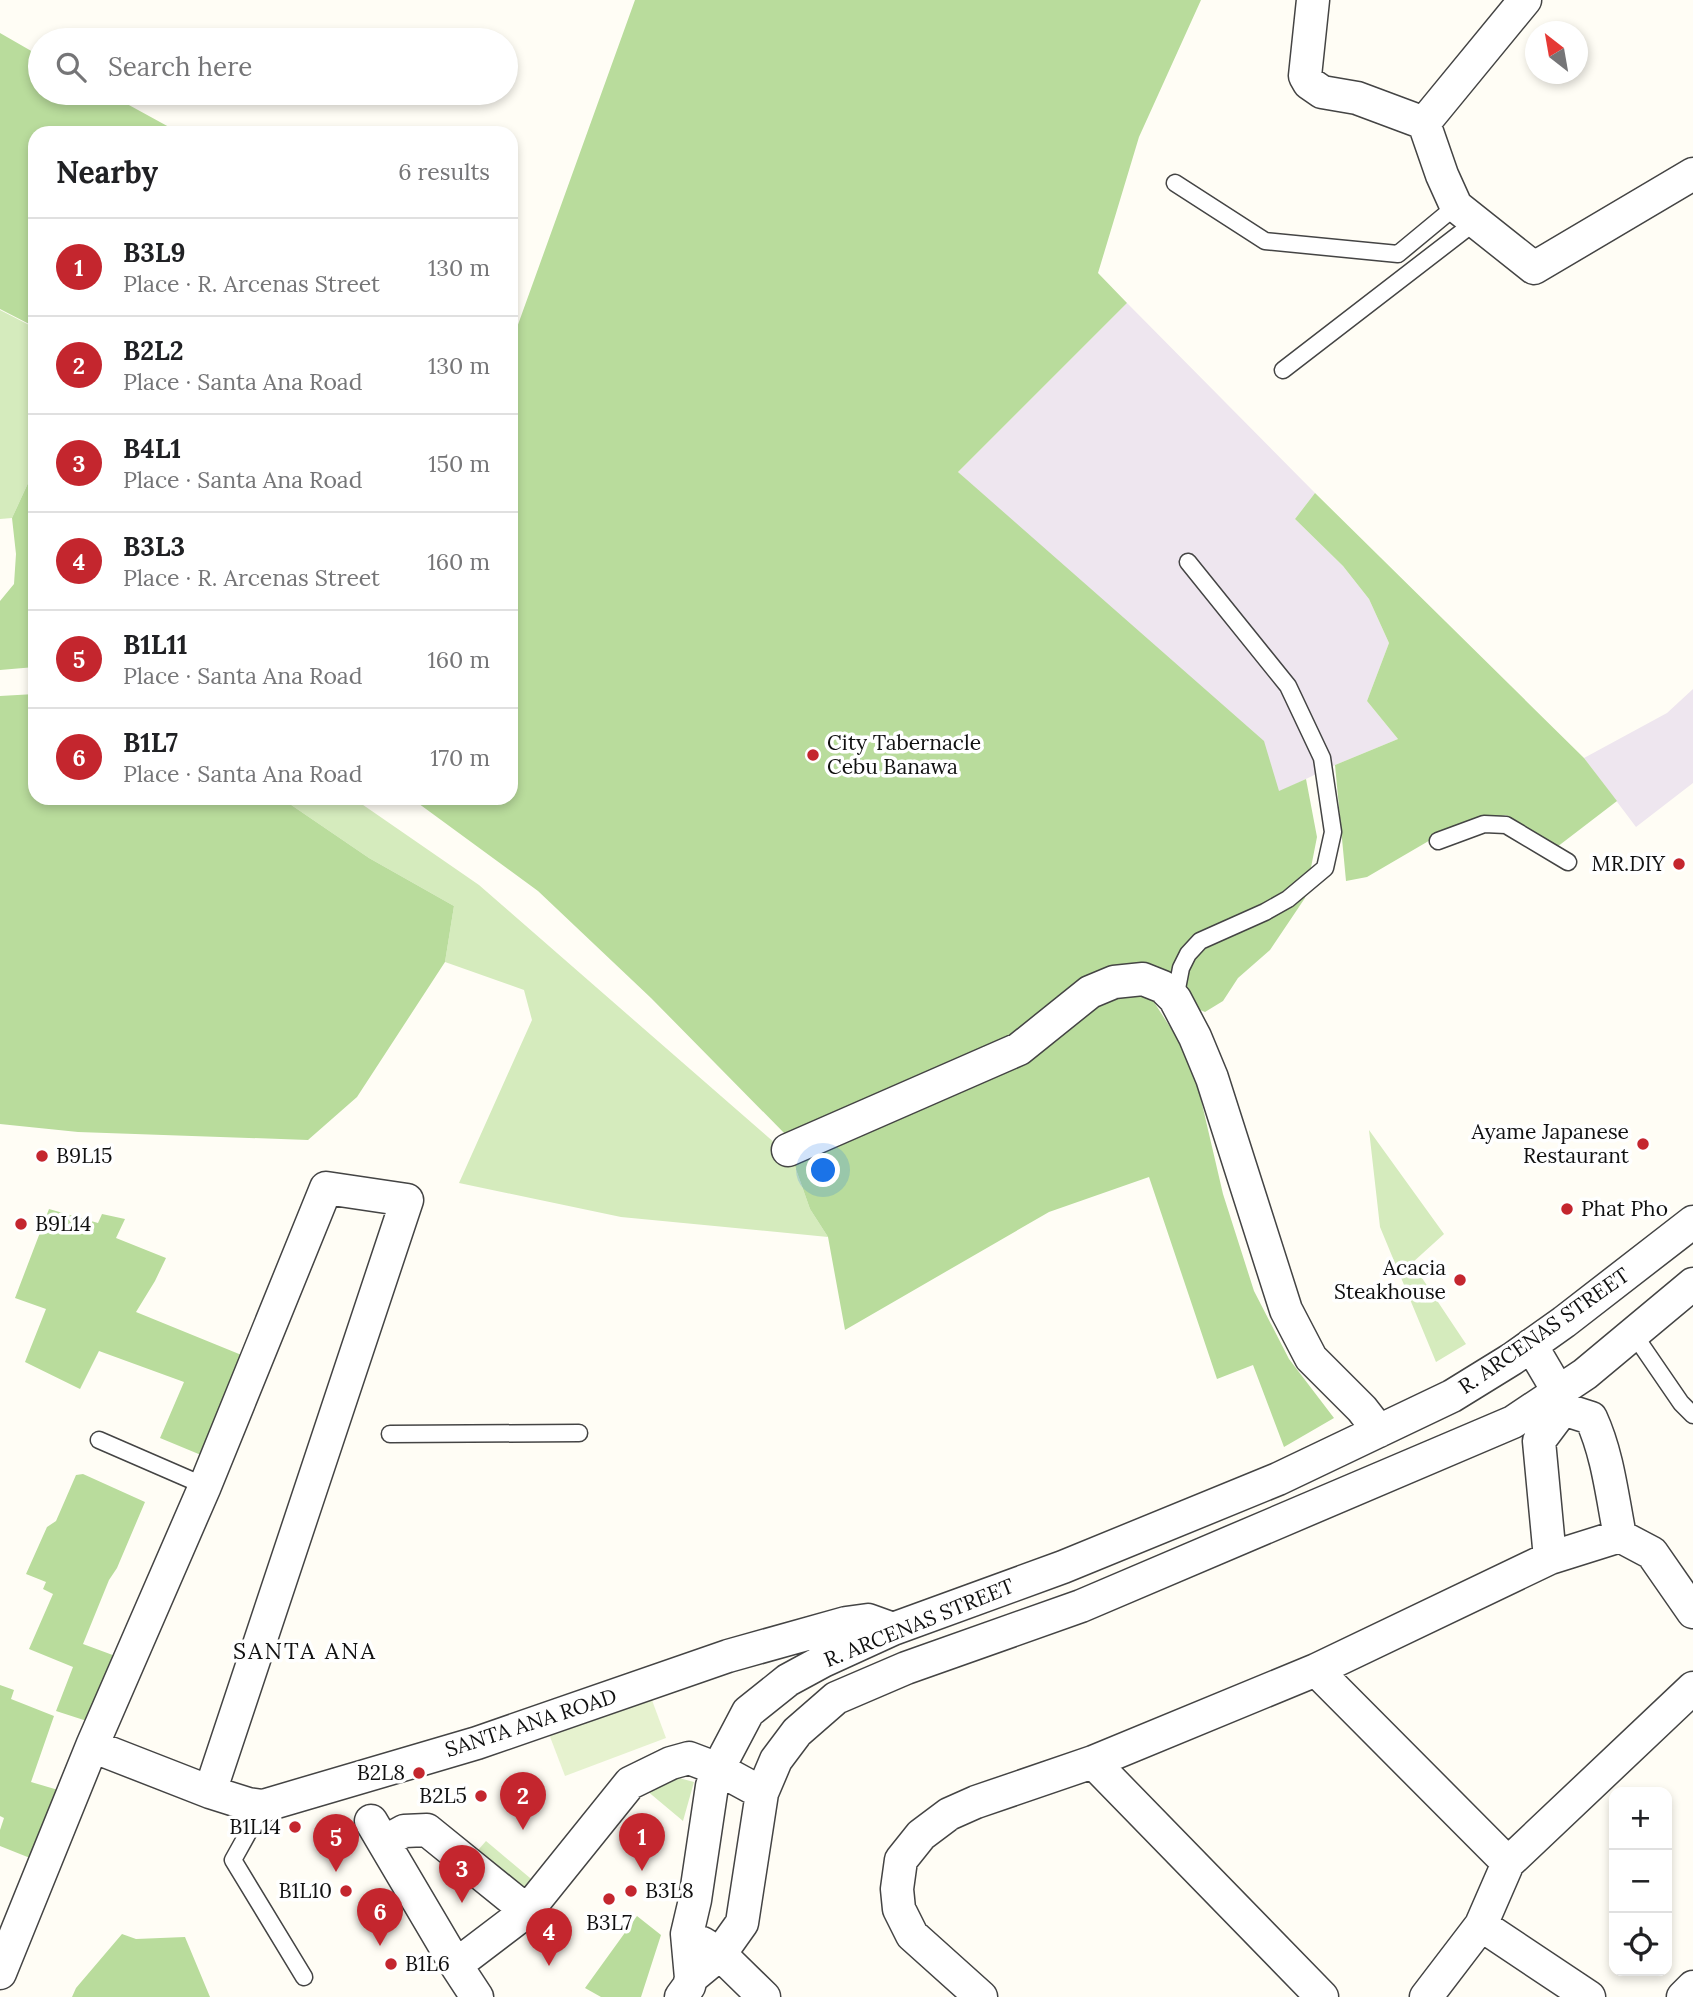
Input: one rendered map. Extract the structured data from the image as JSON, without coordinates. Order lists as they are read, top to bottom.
{
  "streets": {
    "street": ["R. ARCENAS STREET", "SANTA ANA ROAD"]
  },
  "crossings": [
    ["R. ARCENAS STREET", "SANTA ANA ROAD"]
  ],
  "districts": ["SANTA ANA"],
  "places": [
    "City Tabernacle Cebu Banawa",
    "MR.DIY",
    "Ayame Japanese Restaurant",
    "B9L15",
    "Phat Pho",
    "B9L14",
    "Acacia Steakhouse",
    "B2L8",
    "B2L5",
    "B1L14",
    "B1L10",
    "B3L8",
    "B3L7",
    "B1L6"
  ],
  "north": "top left",
  "page": {
    "search": "Search here",
    "heading": ["Nearby", "6 results"],
    "list": [
      {
        "mark": "1",
        "name": "B3L9",
        "note": "Place · R. Arcenas Street",
        "value": "130 m"
      },
      {
        "mark": "2",
        "name": "B2L2",
        "note": "Place · Santa Ana Road",
        "value": "130 m"
      },
      {
        "mark": "3",
        "name": "B4L1",
        "note": "Place · Santa Ana Road",
        "value": "150 m"
      },
      {
        "mark": "4",
        "name": "B3L3",
        "note": "Place · R. Arcenas Street",
        "value": "160 m"
      },
      {
        "mark": "5",
        "name": "B1L11",
        "note": "Place · Santa Ana Road",
        "value": "160 m"
      },
      {
        "mark": "6",
        "name": "B1L7",
        "note": "Place · Santa Ana Road",
        "value": "170 m"
      }
    ],
    "pins": [
      "2",
      "1",
      "5",
      "3",
      "6",
      "4"
    ],
    "map_buttons": ["+", "−"]
  }
}
